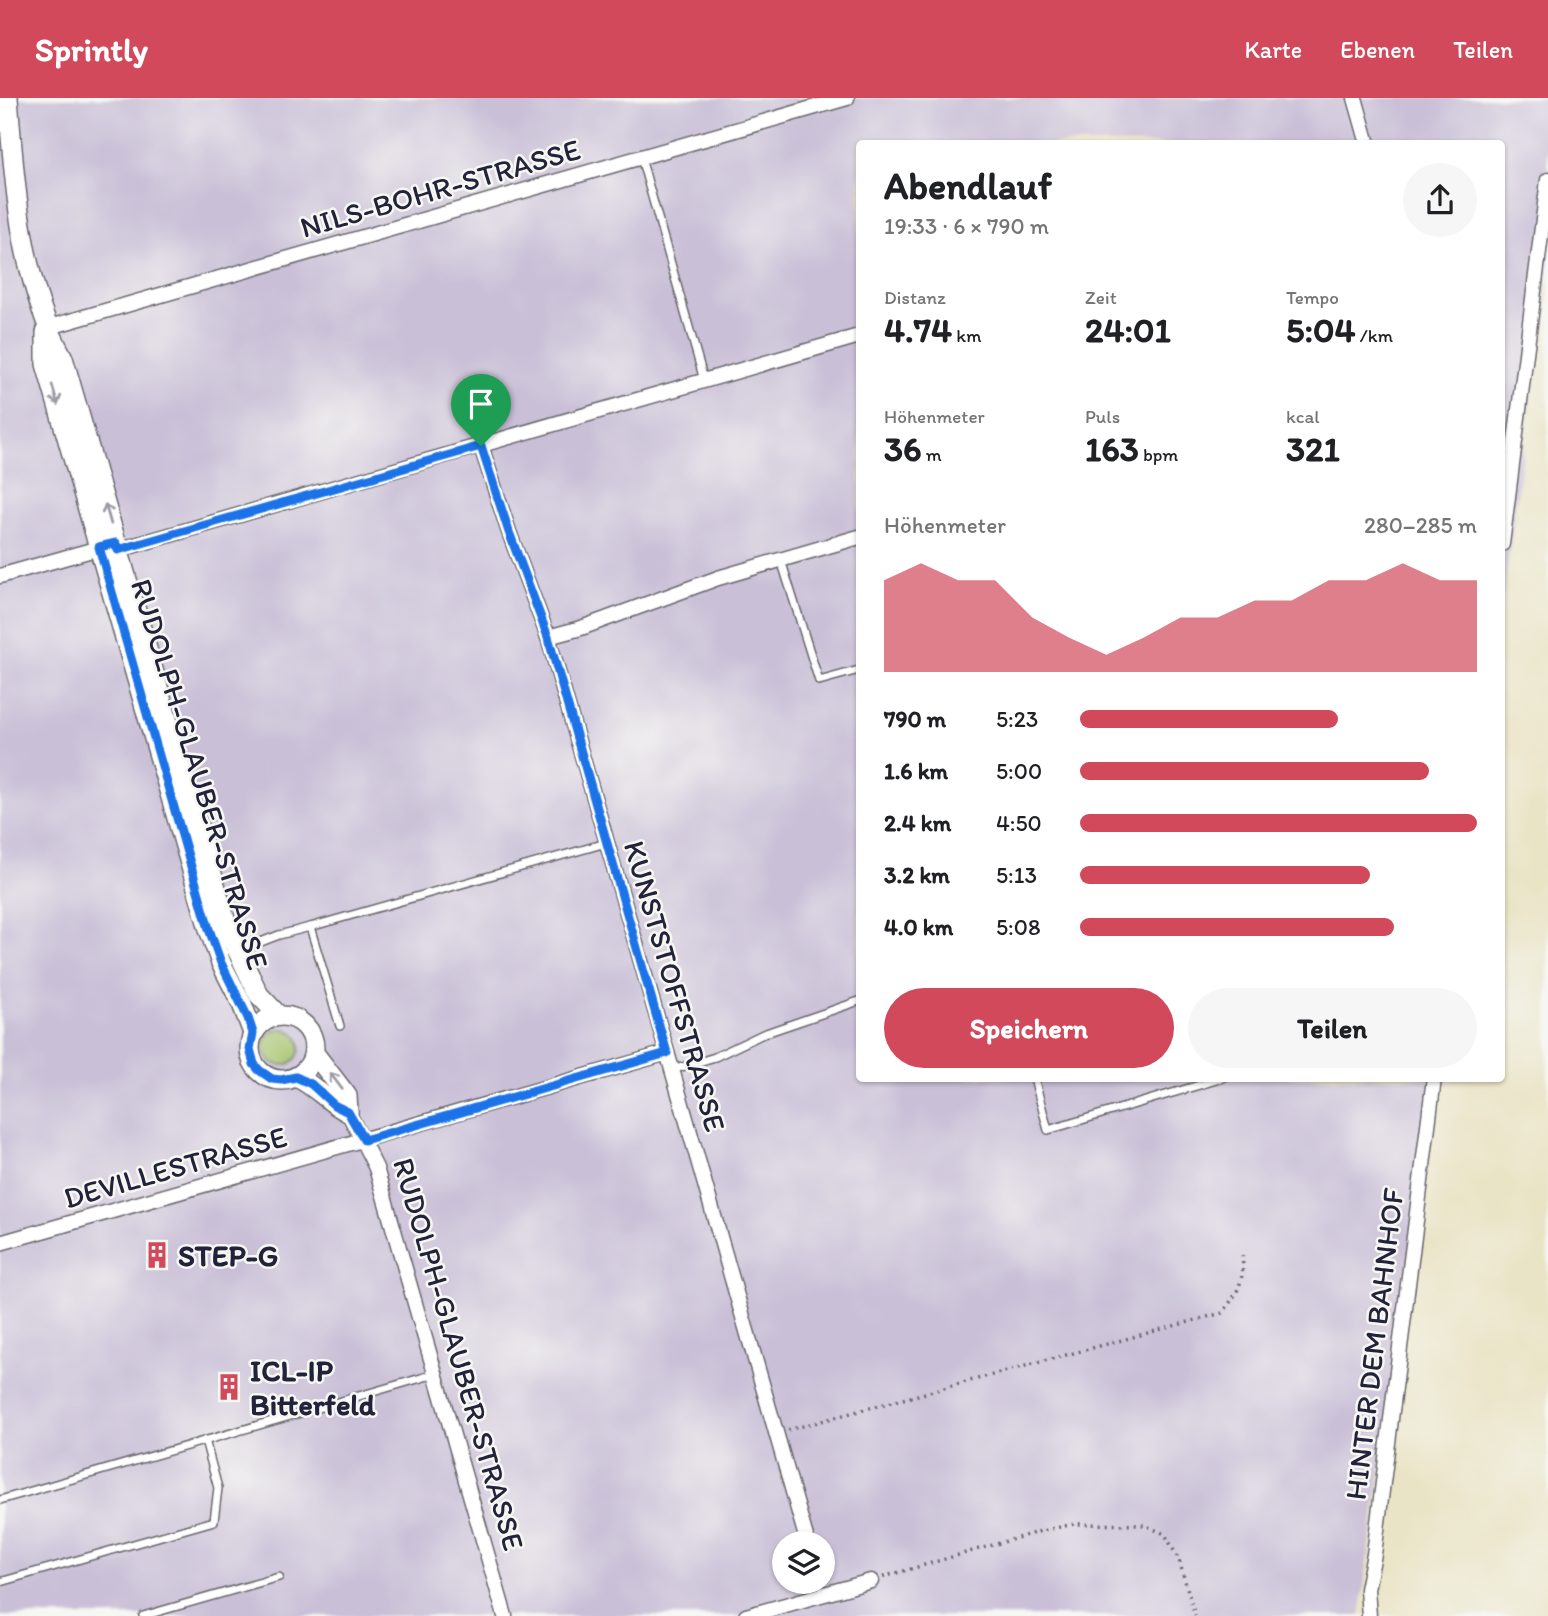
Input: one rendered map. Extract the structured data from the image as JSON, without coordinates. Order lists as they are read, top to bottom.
{
  "streets": {
    "street": [
      "NILS-BOHR-STRASSE",
      "RUDOLPH-GLAUBER-STRASSE",
      "KUNSTSTOFFSTRASSE",
      "DEVILLESTRASSE",
      "HINTER DEM BAHNHOF"
    ]
  },
  "crossings": [
    ["NILS-BOHR-STRASSE", "RUDOLPH-GLAUBER-STRASSE"],
    ["RUDOLPH-GLAUBER-STRASSE", "DEVILLESTRASSE"],
    ["KUNSTSTOFFSTRASSE", "DEVILLESTRASSE"]
  ],
  "places": {
    "building": ["STEP-G", "ICL-IP Bitterfeld"]
  },
  "page": {
    "header": "Sprintly",
    "nav": ["Karte", "Ebenen", "Teilen"],
    "heading": ["Abendlauf", "19:33 · 6 × 790 m"],
    "stats": [
      ["Distanz", "4.74 km"],
      ["Zeit", "24:01"],
      ["Tempo", "5:04 /km"],
      ["Höhenmeter", "36 m"],
      ["Puls", "163 bpm"],
      ["kcal", "321"]
    ],
    "chart": ["Höhenmeter", "280–285 m"],
    "list": [
      {
        "name": "790 m",
        "note": "5:23"
      },
      {
        "name": "1.6 km",
        "note": "5:00"
      },
      {
        "name": "2.4 km",
        "note": "4:50"
      },
      {
        "name": "3.2 km",
        "note": "5:13"
      },
      {
        "name": "4.0 km",
        "note": "5:08"
      }
    ],
    "buttons": ["Speichern", "Teilen"]
  }
}
